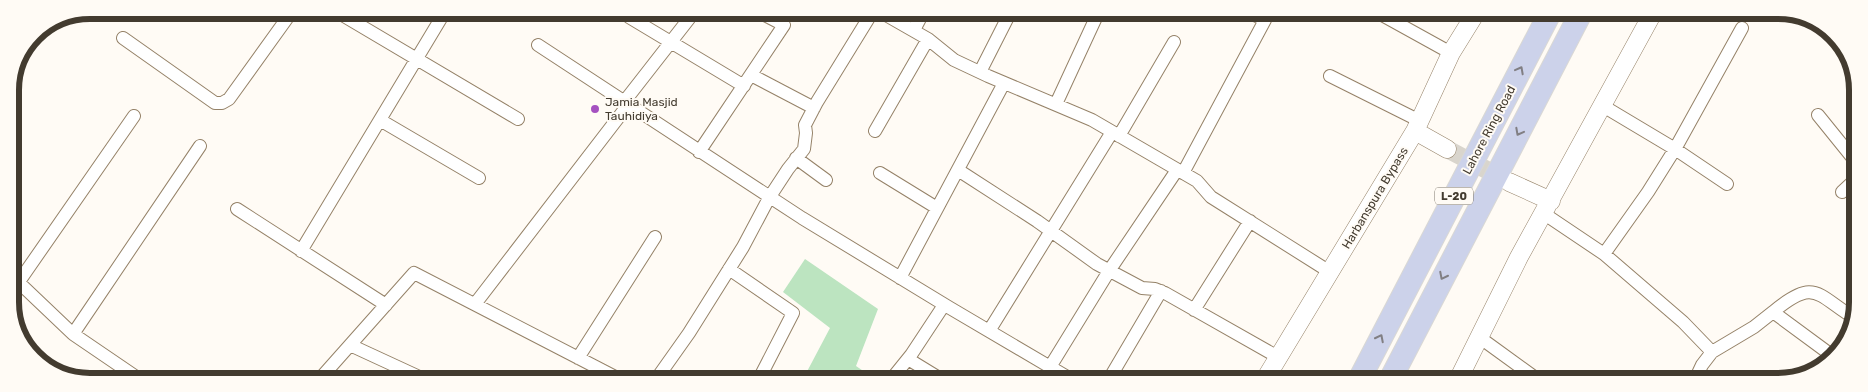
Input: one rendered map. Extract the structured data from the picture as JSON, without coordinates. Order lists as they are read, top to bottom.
{
  "streets": {
    "highway": ["Lahore Ring Road", "L-20"],
    "street": ["Harbanspura Bypass"]
  },
  "places": ["Jamia Masjid Tauhidiya"]
}
